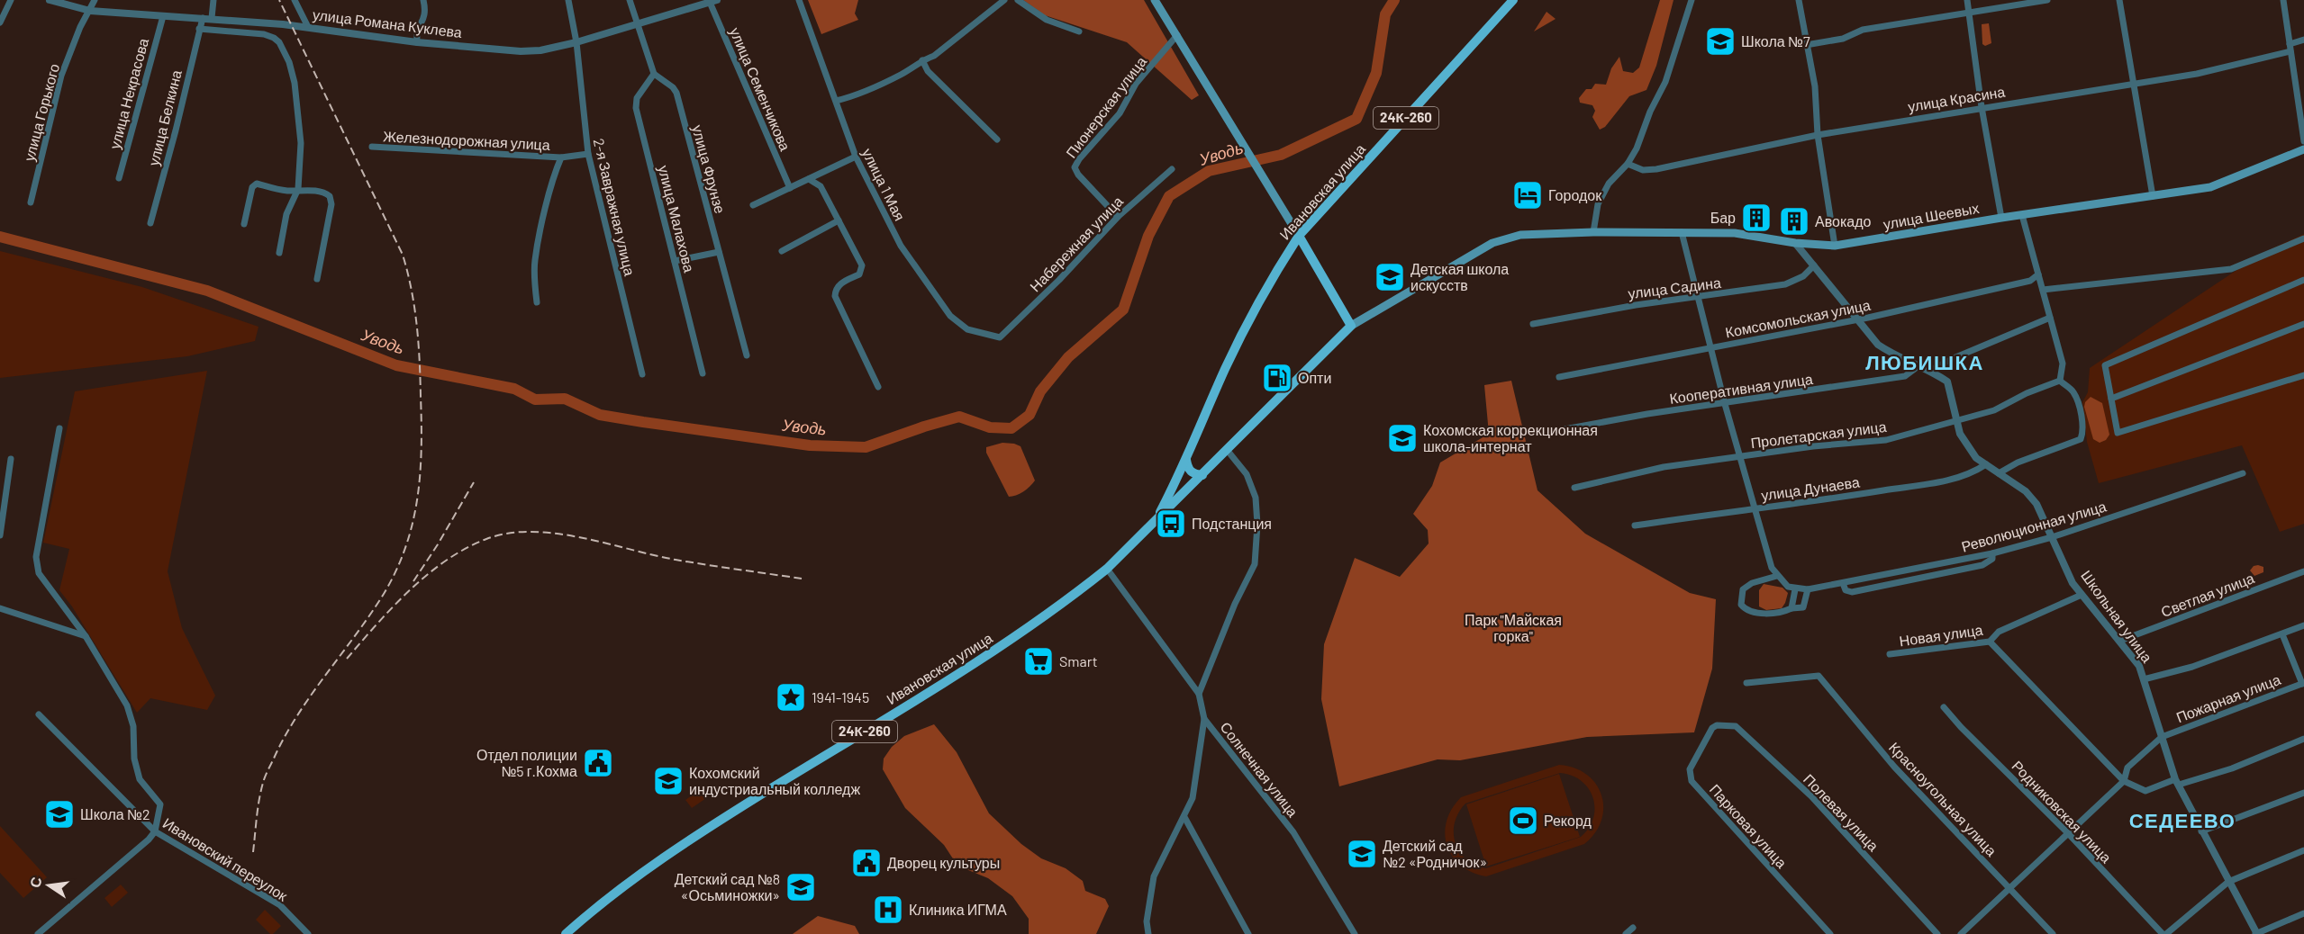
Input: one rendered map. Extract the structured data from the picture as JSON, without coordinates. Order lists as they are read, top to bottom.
{
  "streets": {
    "main road": ["24К-260", "Ивановская улица", "улица Шеевых"],
    "street": [
      "улица Романа Куклева",
      "улица Семенчикова",
      "улица Некрасова",
      "улица Красина",
      "Пионерская улица",
      "улица Горького",
      "улица Белкина",
      "Железнодорожная улица",
      "улица Фрунзе",
      "улица 1 Мая",
      "2-я Завражная улица",
      "улица Малахова",
      "Набережная улица",
      "улица Садина",
      "Комсомольская улица",
      "Кооперативная улица",
      "Пролетарская улица",
      "улица Дунаева",
      "Революционная улица",
      "Светлая улица",
      "Школьная улица",
      "Новая улица",
      "Пожарная улица",
      "Солнечная улица",
      "Красноугольная улица",
      "Родниковская улица",
      "Полевая улица",
      "Парковая улица",
      "Ивановский переулок"
    ]
  },
  "crossings": [
    ["улица Романа Куклева", "улица Семенчикова"],
    ["улица Романа Куклева", "улица Некрасова"],
    ["улица Романа Куклева", "улица Горького"],
    ["улица Романа Куклева", "улица Белкина"],
    ["улица Романа Куклева", "2-я Завражная улица"],
    ["Пионерская улица", "Набережная улица"],
    ["Железнодорожная улица", "2-я Завражная улица"],
    ["улица Фрунзе", "улица Малахова"],
    ["улица 1 Мая", "Набережная улица"],
    ["Ивановская улица", "улица Шеевых"],
    ["Ивановская улица", "Солнечная улица"],
    ["улица Шеевых", "Школьная улица"],
    ["улица Садина", "Школьная улица"],
    ["Комсомольская улица", "Школьная улица"],
    ["Кооперативная улица", "Школьная улица"],
    ["Пролетарская улица", "Школьная улица"],
    ["улица Дунаева", "Школьная улица"],
    ["Революционная улица", "Школьная улица"],
    ["Светлая улица", "Школьная улица"],
    ["Школьная улица", "Новая улица"],
    ["Школьная улица", "Пожарная улица"],
    ["Полевая улица", "Парковая улица"]
  ],
  "districts": ["ЛЮБИШКА", "СЕДЕЕВО"],
  "water": ["Уводь"],
  "parks": ["Парк \"Майская горка\""],
  "places": {
    "school or university": [
      "Школа №7",
      "Детская школа искусств",
      "Кохомская коррекционная школа-интернат",
      "Кохомский индустриальный колледж",
      "Школа №2",
      "Детский сад №2 «Родничок»",
      "Детский сад №8 «Осьминожки»"
    ],
    "hotel": ["Городок"],
    "building": ["Бар", "Авокадо"],
    "fuel station": ["Опти"],
    "bus stop": ["Подстанция"],
    "supermarket": ["Smart"],
    "place": ["1941-1945"],
    "public building": ["Отдел полиции №5 г.Кохма", "Дворец культуры"],
    "sports": ["Рекорд"],
    "hospital": ["Клиника ИГМА"]
  },
  "north": "left"
}
